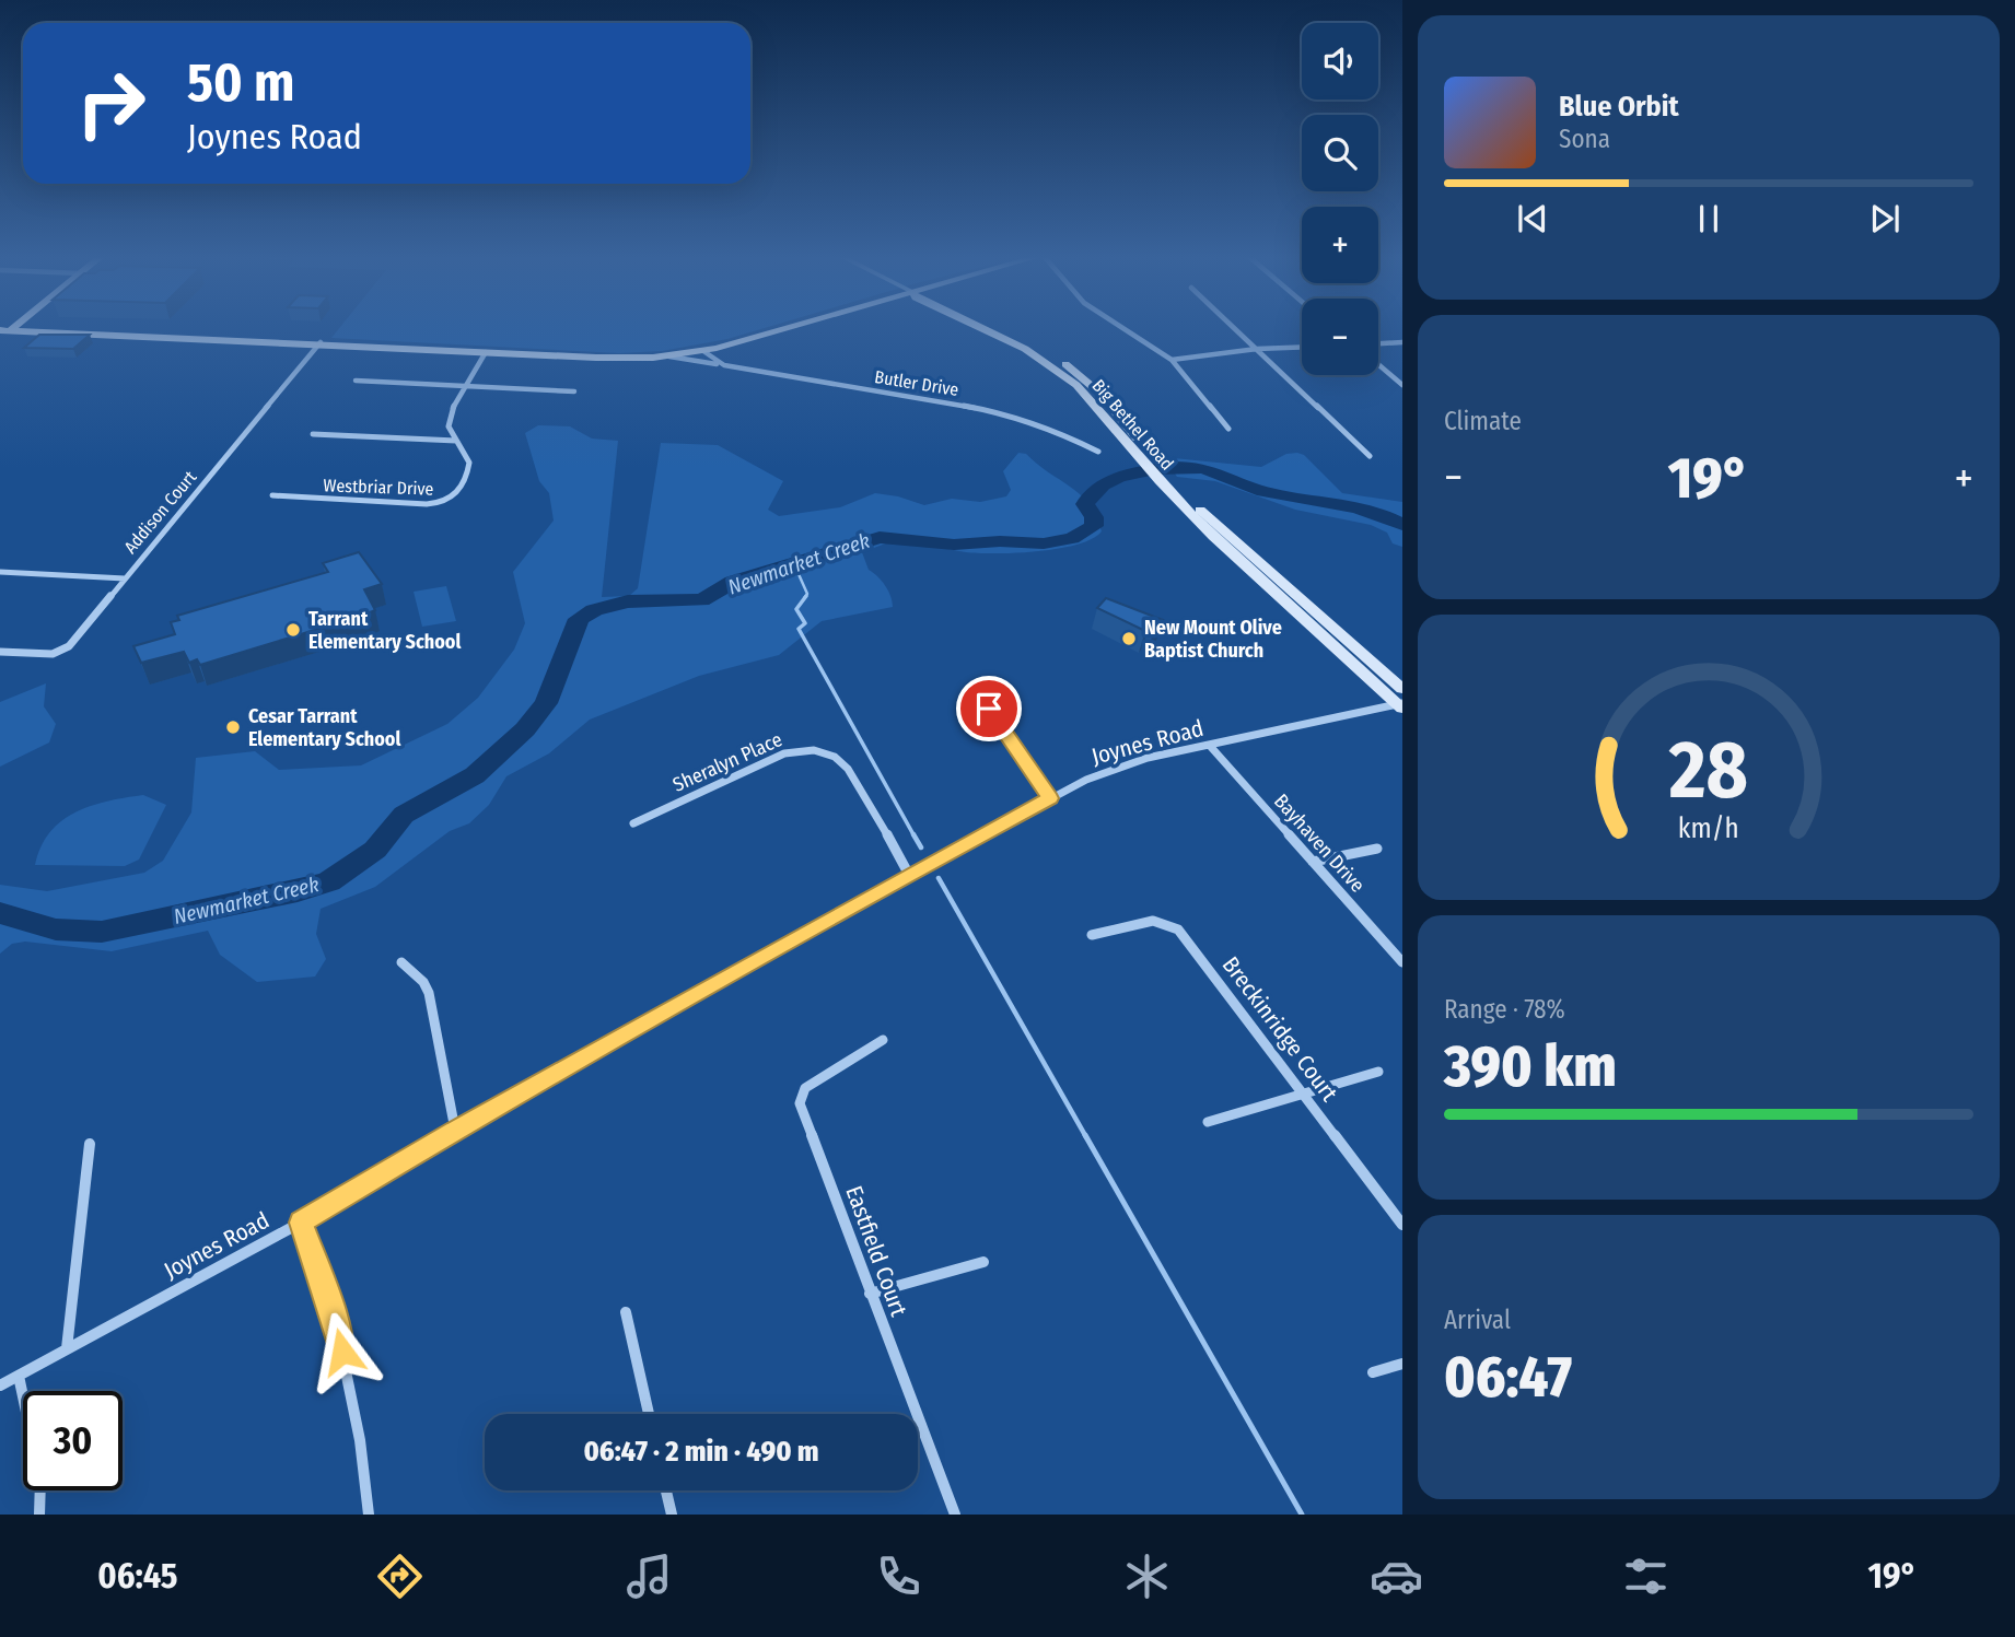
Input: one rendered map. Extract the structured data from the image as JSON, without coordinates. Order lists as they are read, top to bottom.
{
  "streets": {
    "main road": ["Big Bethel Road"],
    "street": [
      "Butler Drive",
      "Westbriar Drive",
      "Addison Court",
      "Joynes Road",
      "Sheralyn Place",
      "Bayhaven Drive",
      "Breckinridge Court",
      "Eastfield Court"
    ]
  },
  "crossings": [
    ["Big Bethel Road", "Joynes Road"],
    ["Joynes Road", "Sheralyn Place"],
    ["Joynes Road", "Bayhaven Drive"]
  ],
  "water": ["Newmarket Creek"],
  "places": ["Tarrant Elementary School", "New Mount Olive Baptist Church", "Cesar Tarrant Elementary School"],
  "page": {
    "map_buttons": ["+", "−"],
    "turn": ["50 m", "Joynes Road"],
    "song": ["Blue Orbit", "Sona"],
    "tile": [
      "Climate",
      ["Range · 78%", "390 km"],
      ["Arrival", "06:47"]
    ],
    "heat": ["−", "19°", "+"],
    "limit": "30",
    "trip": "06:47 · 2 min · 490 m",
    "tabs": ["06:45", "19°"],
    "gauge": ["28", "km/h"]
  }
}
